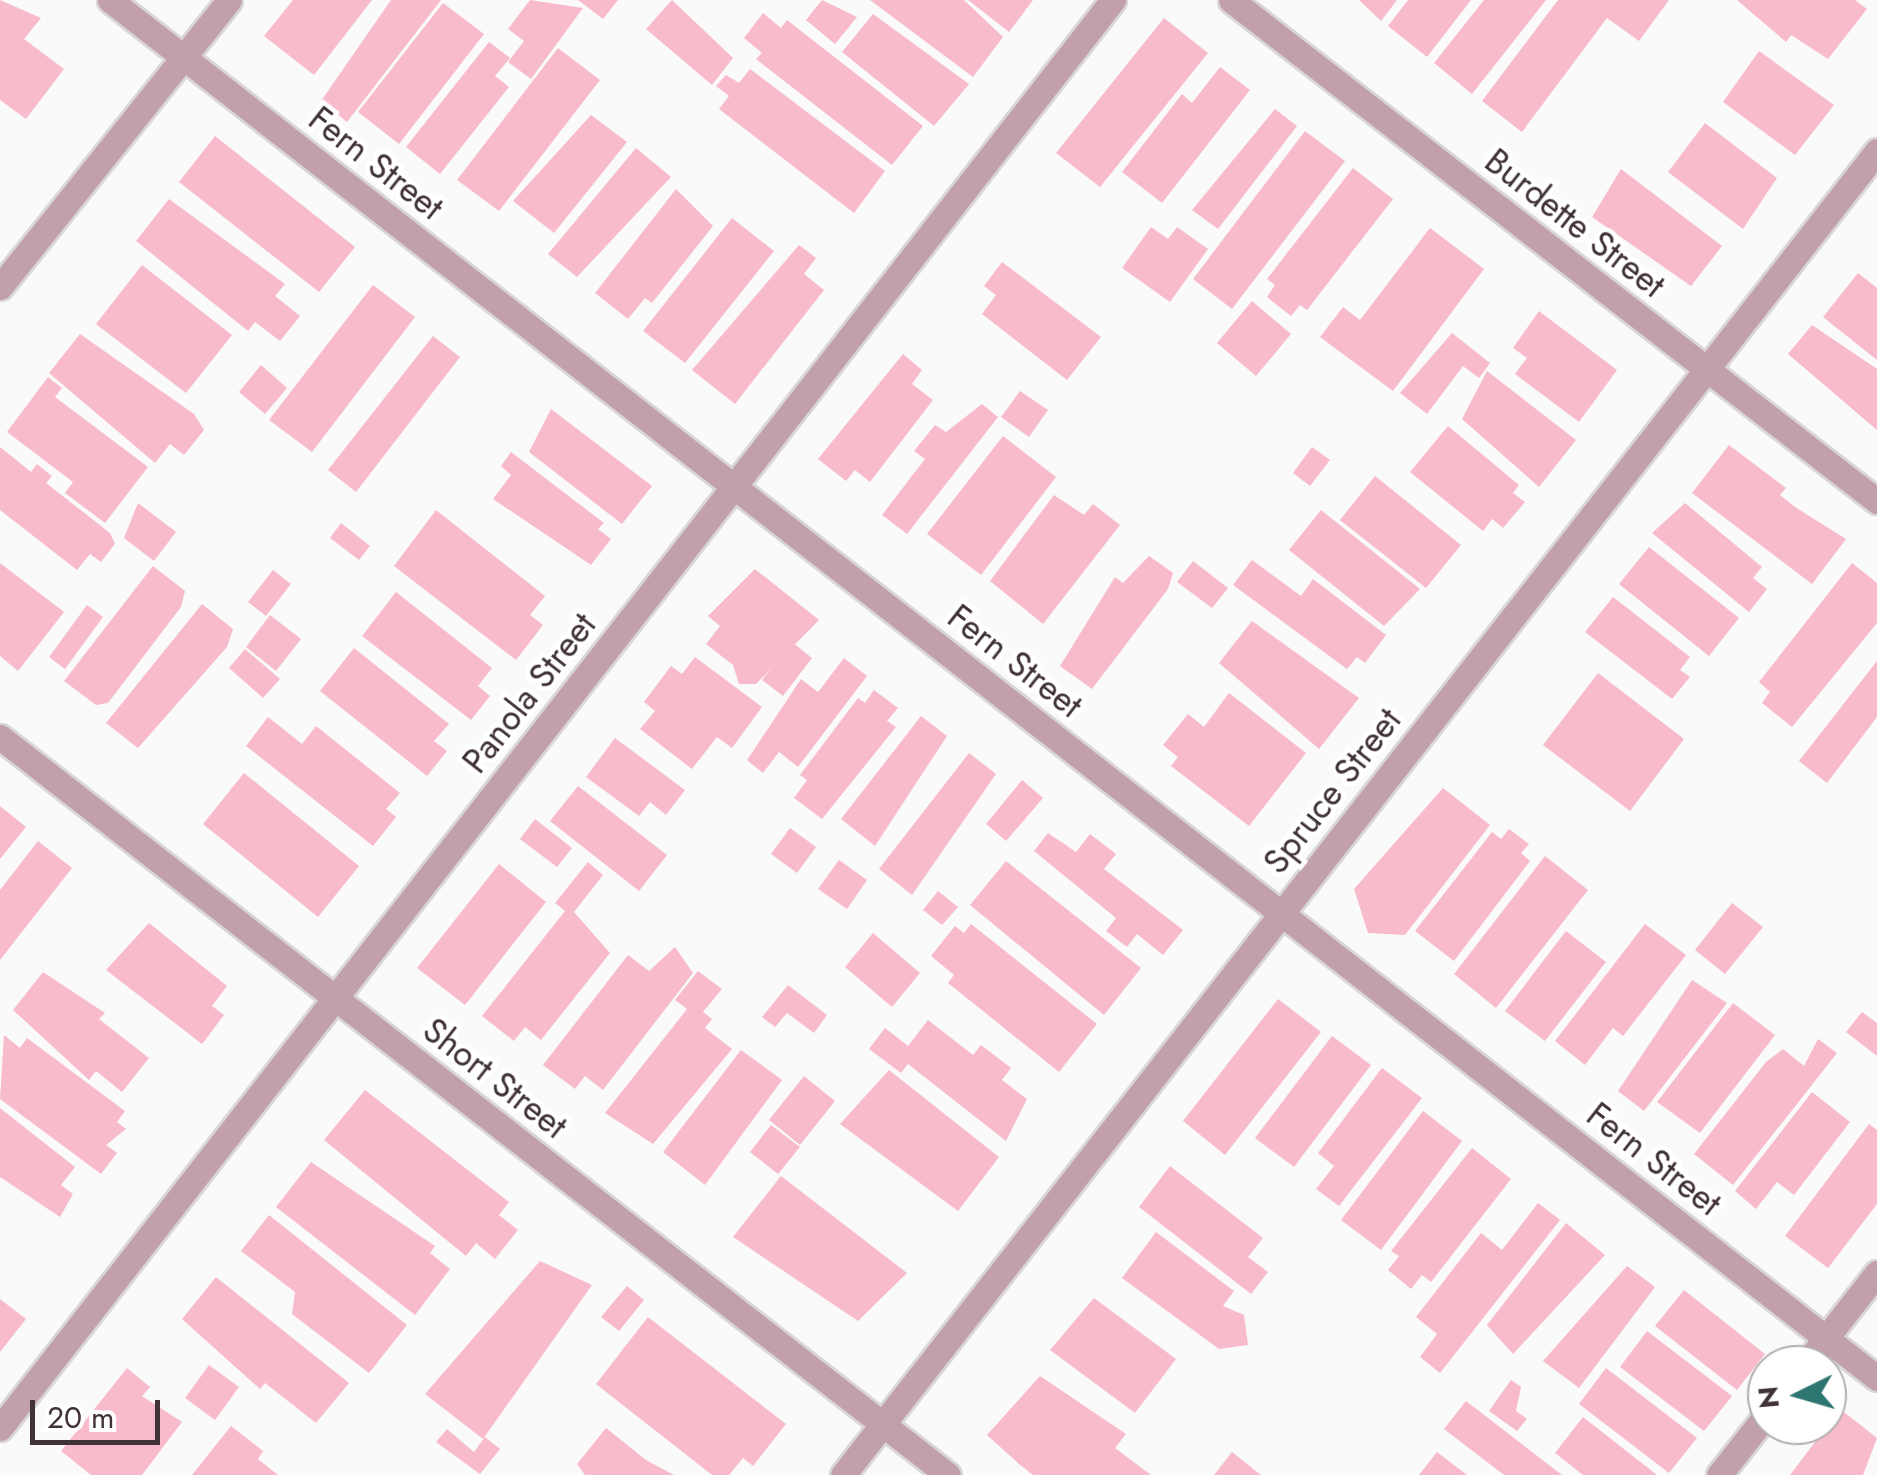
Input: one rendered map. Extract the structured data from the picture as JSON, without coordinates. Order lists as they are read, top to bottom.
{
  "streets": {
    "street": [
      "Fern Street",
      "Burdette Street",
      "Panola Street",
      "Spruce Street",
      "Short Street"
    ]
  },
  "crossings": [
    ["Fern Street", "Panola Street"],
    ["Fern Street", "Spruce Street"],
    ["Burdette Street", "Spruce Street"],
    ["Panola Street", "Short Street"],
    ["Spruce Street", "Short Street"]
  ],
  "scale_bar": "20 m",
  "north": "left"
}
